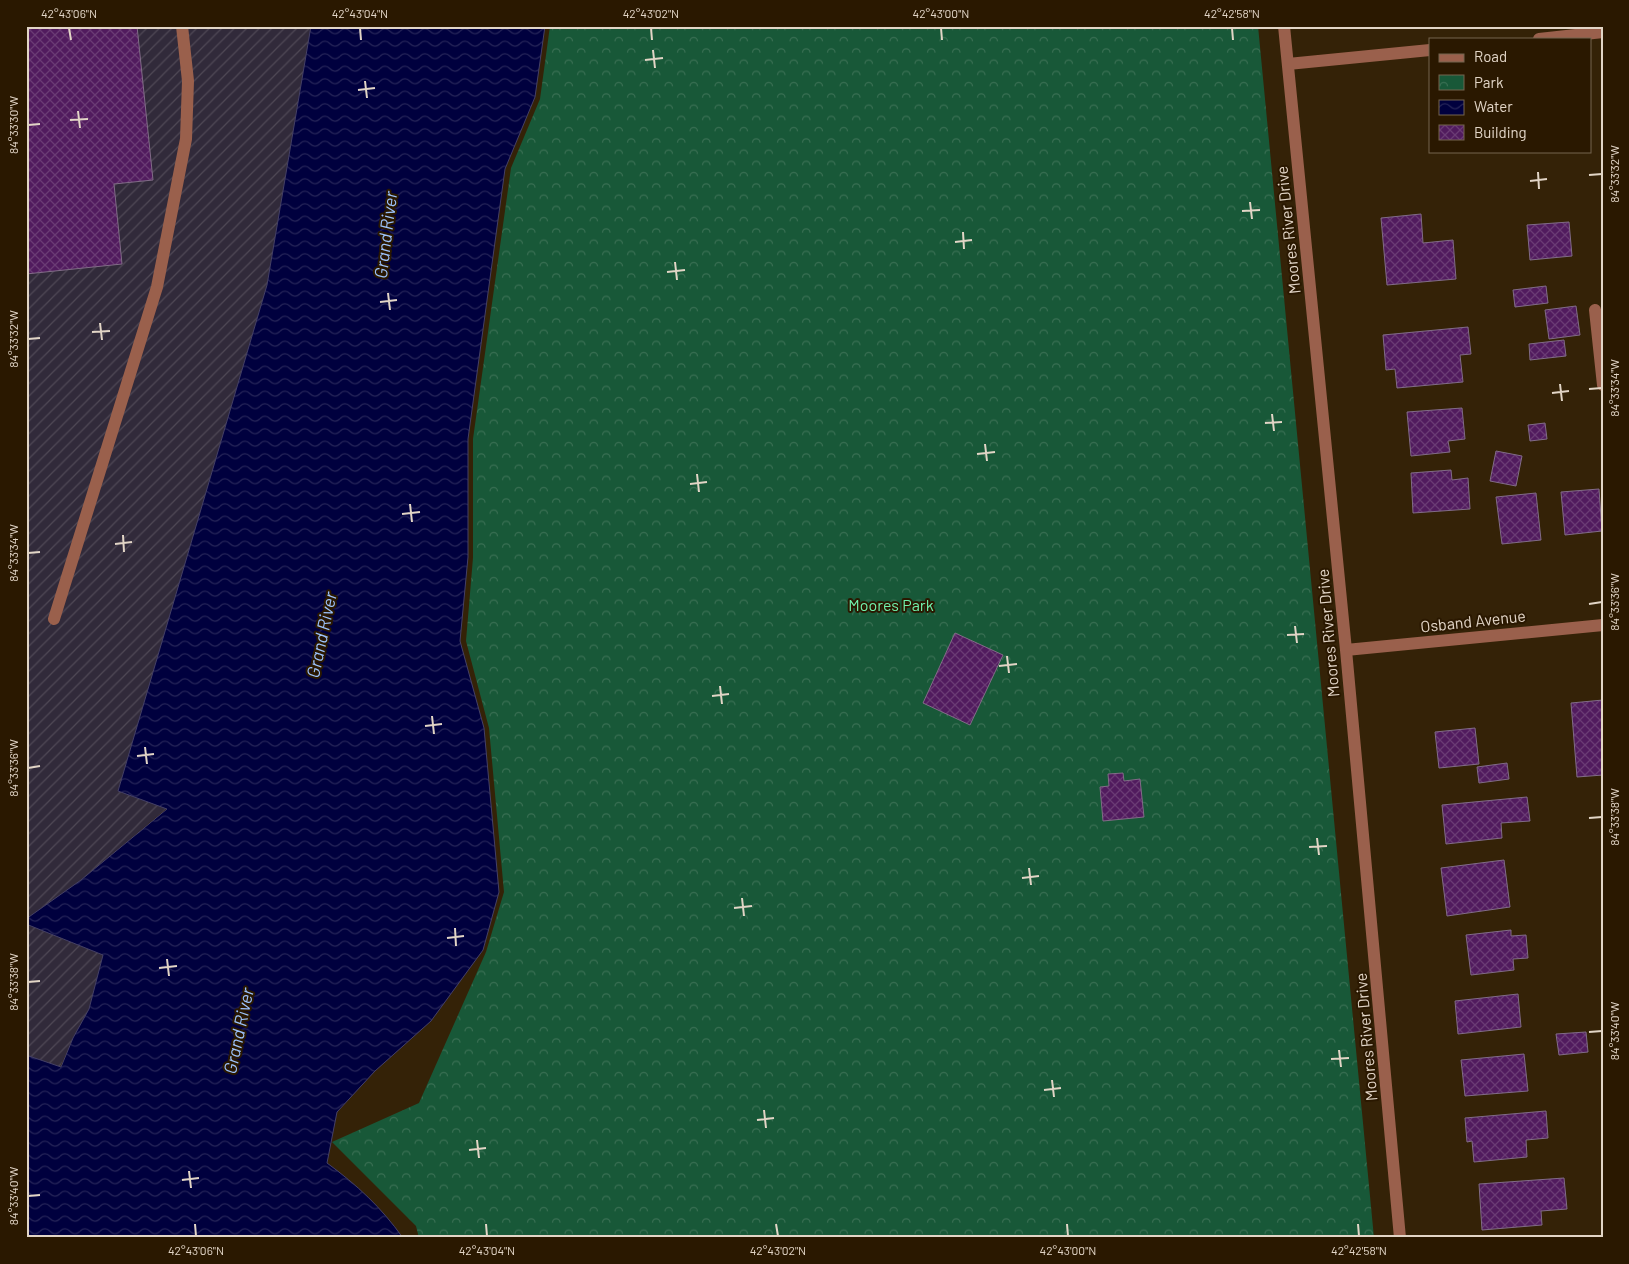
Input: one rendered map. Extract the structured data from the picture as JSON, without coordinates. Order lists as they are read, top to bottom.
{
  "streets": {
    "street": ["Moores River Drive", "Osband Avenue"]
  },
  "crossings": [
    ["Moores River Drive", "Osband Avenue"]
  ],
  "water": ["Grand River"],
  "parks": ["Moores Park"],
  "legend": [
    "Road",
    "Park",
    "Water",
    "Building"
  ],
  "coordinates": [
    "42°43'06\"N",
    "42°43'04\"N",
    "42°43'02\"N",
    "42°43'00\"N",
    "42°42'58\"N",
    "84°33'30\"W",
    "84°33'32\"W",
    "84°33'34\"W",
    "84°33'36\"W",
    "84°33'38\"W",
    "84°33'40\"W"
  ]
}
